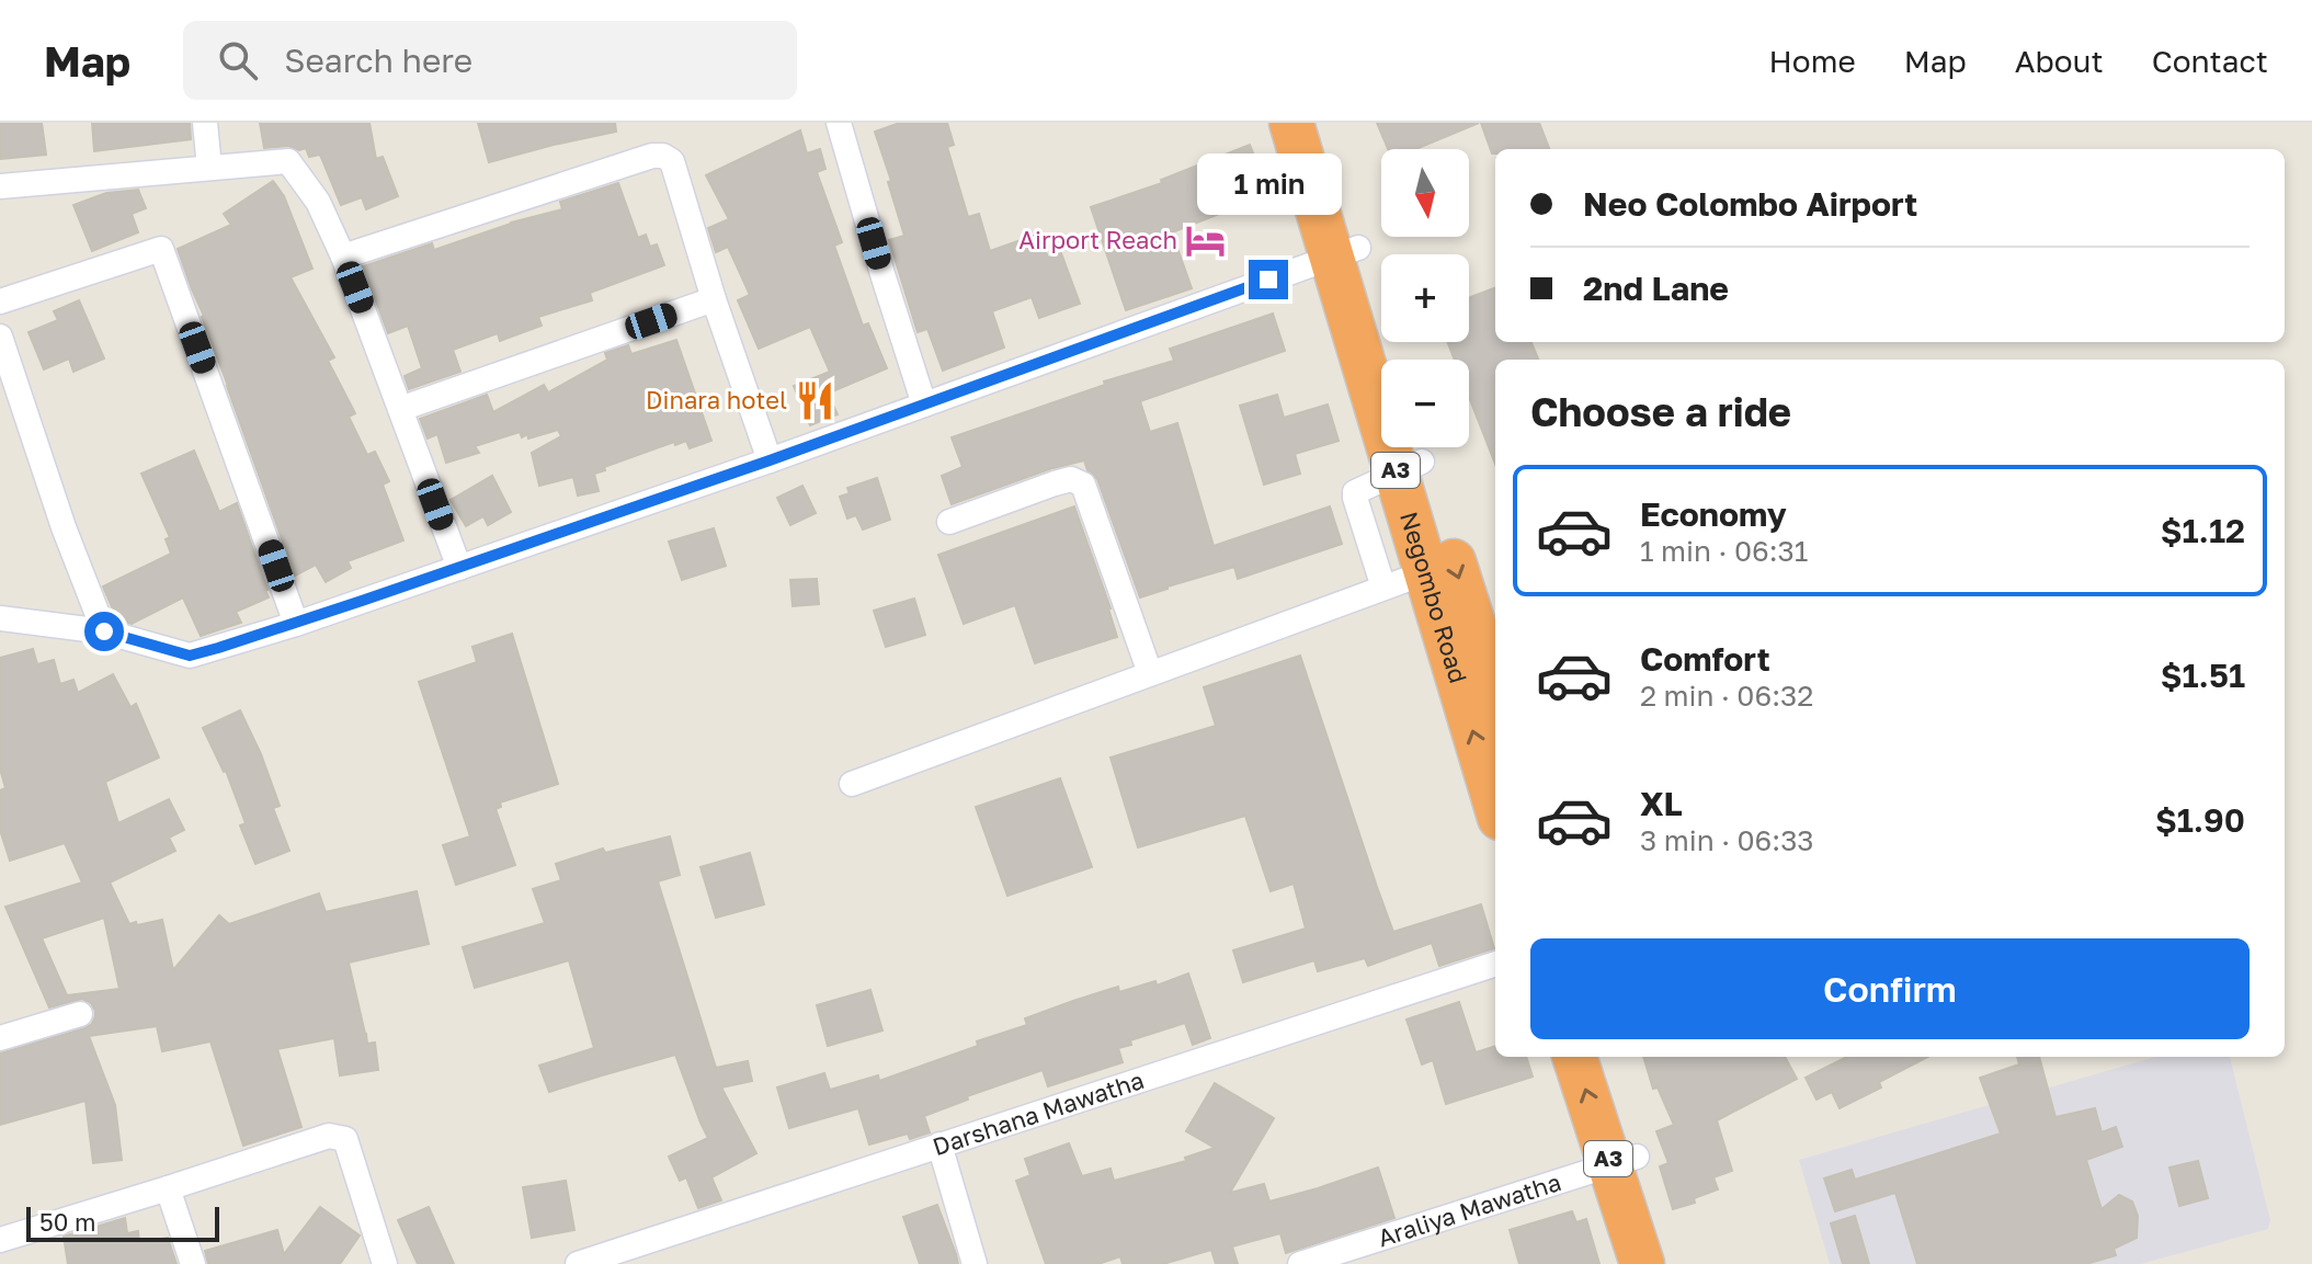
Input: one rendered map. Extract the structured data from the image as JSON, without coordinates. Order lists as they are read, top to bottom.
{
  "streets": {
    "highway": ["A3", "Negombo Road"],
    "street": ["Darshana Mawatha", "Araliya Mawatha"]
  },
  "crossings": [
    ["A3", "Araliya Mawatha"]
  ],
  "places": {
    "hotel": ["Airport Reach"],
    "restaurant": ["Dinara hotel"]
  },
  "scale_bar": "50 m",
  "north": "bottom",
  "page": {
    "header": "Map",
    "search": "Search here",
    "nav": [
      "Home",
      "Map",
      "About",
      "Contact"
    ],
    "map_buttons": ["+", "−"],
    "banner": ["Neo Colombo Airport", "2nd Lane"],
    "bubble": "1 min",
    "heading": "Choose a ride",
    "list": [
      {
        "name": "Economy",
        "note": "1 min · 06:31",
        "value": "$1.12"
      },
      {
        "name": "Comfort",
        "note": "2 min · 06:32",
        "value": "$1.51"
      },
      {
        "name": "XL",
        "note": "3 min · 06:33",
        "value": "$1.90"
      }
    ],
    "buttons": "Confirm",
    "scale": "50 m"
  }
}
